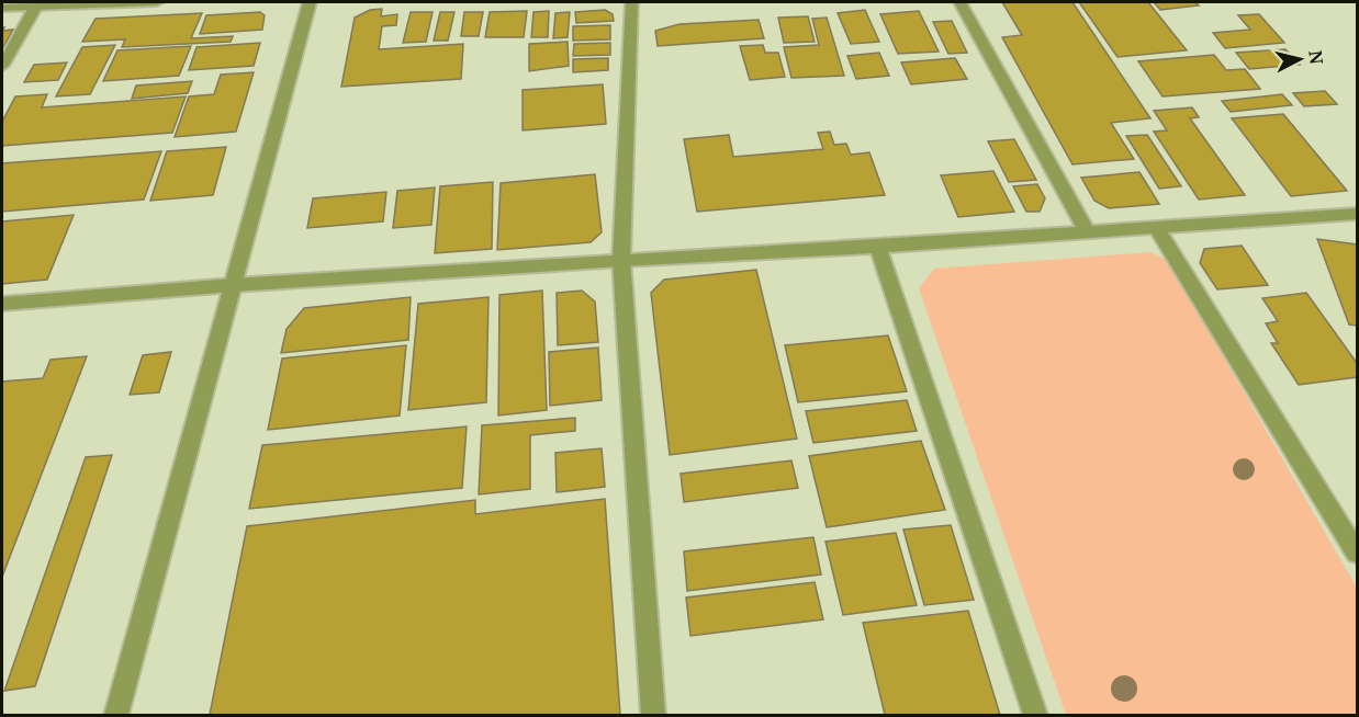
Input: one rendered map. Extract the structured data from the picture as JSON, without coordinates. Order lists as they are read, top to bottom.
{
  "north": "right"
}
